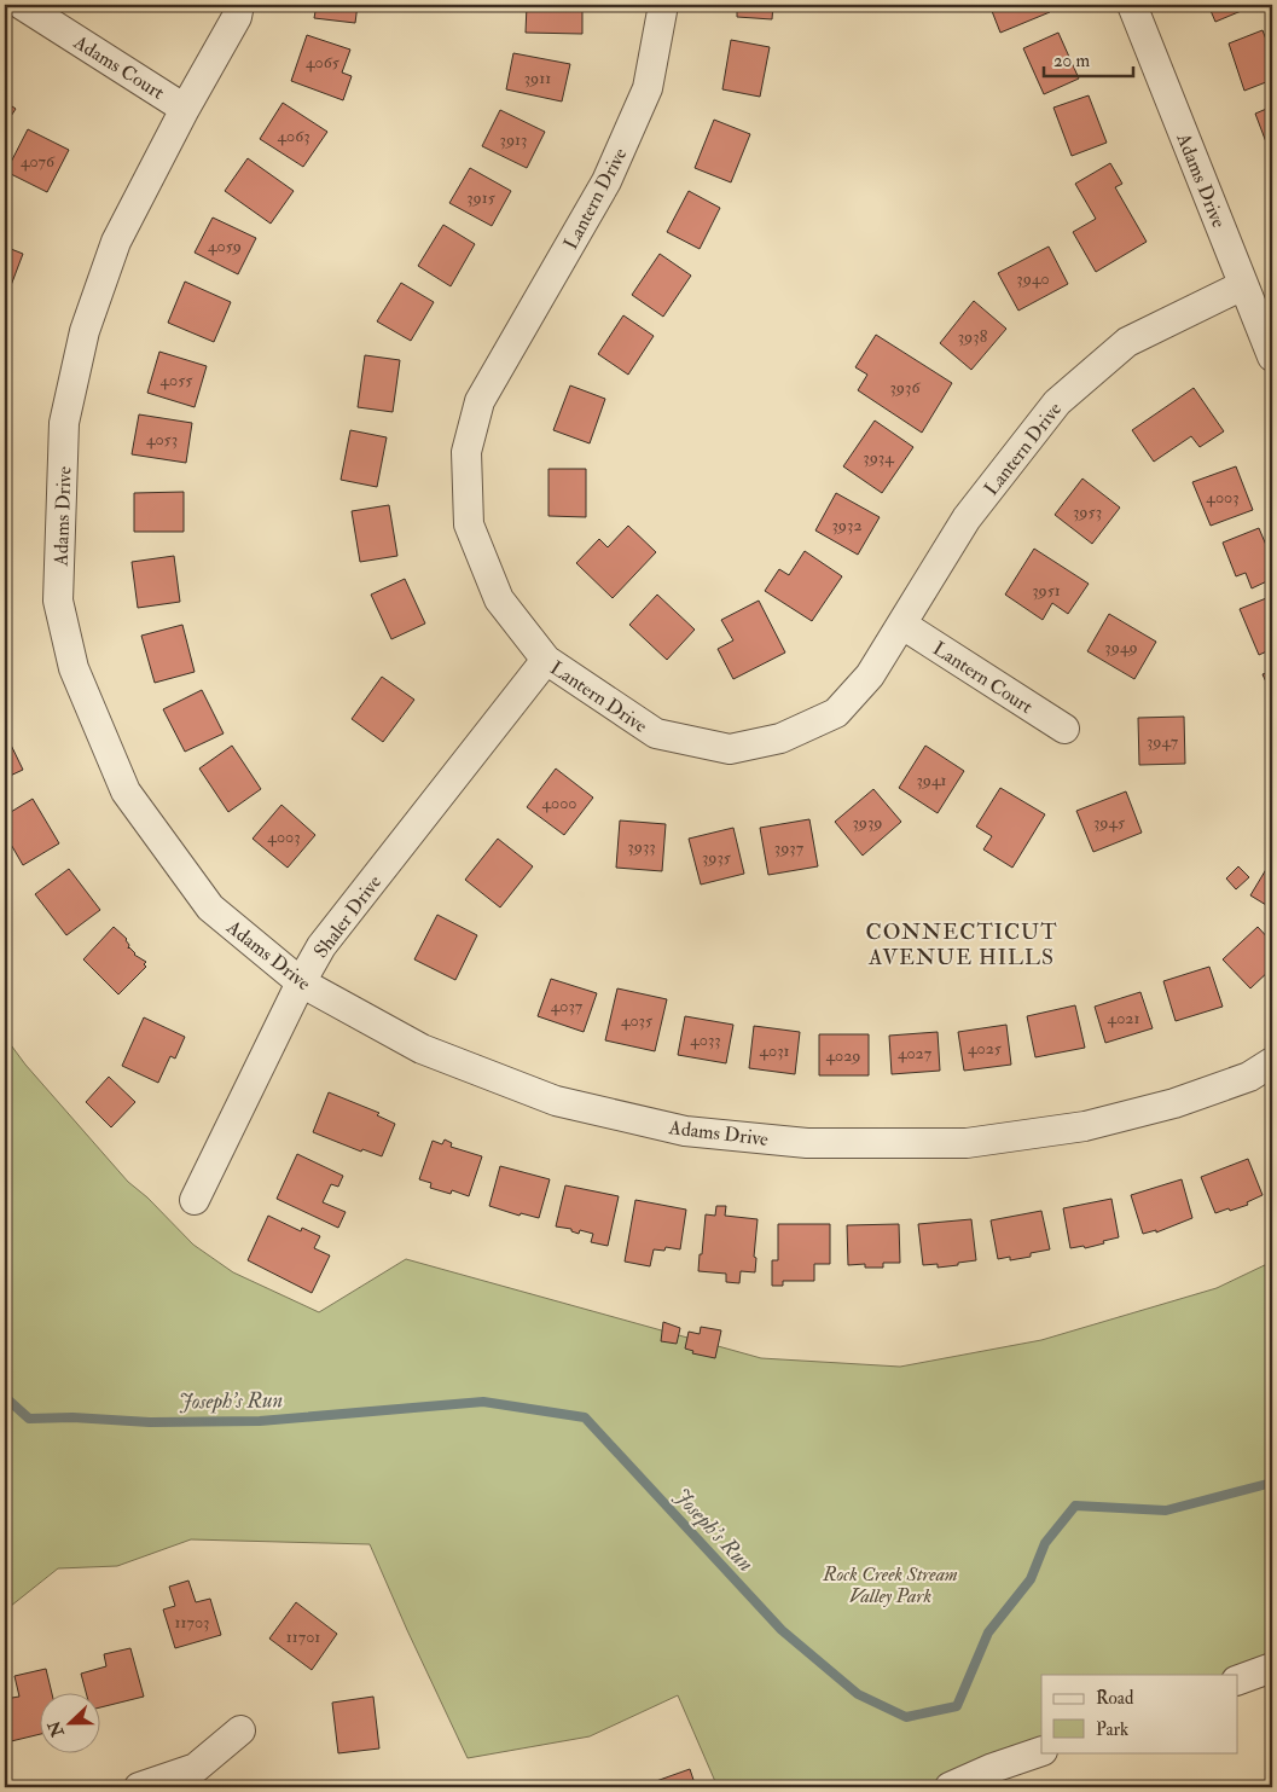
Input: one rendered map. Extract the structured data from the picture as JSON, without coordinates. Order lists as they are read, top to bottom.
{
  "streets": {
    "street": [
      "Adams Court",
      "Adams Drive",
      "Lantern Drive",
      "Lantern Court",
      "Shaler Drive"
    ]
  },
  "crossings": [
    ["Adams Court", "Adams Drive"],
    ["Adams Drive", "Lantern Drive"],
    ["Adams Drive", "Shaler Drive"],
    ["Lantern Drive", "Lantern Court"],
    ["Lantern Drive", "Shaler Drive"]
  ],
  "districts": ["CONNECTICUT AVENUE HILLS"],
  "water": ["Joseph's Run"],
  "parks": ["Rock Creek Stream Valley Park"],
  "house_numbers": [
    "4065",
    "3911",
    "4063",
    "3913",
    "4076",
    "3915",
    "4059",
    "3940",
    "3938",
    "4055",
    "3936",
    "4053",
    "3934",
    "4003",
    "3953",
    "3932",
    "3951",
    "3949",
    "3947",
    "3941",
    "4000",
    "3939",
    "3945",
    "4003",
    "3933",
    "3937",
    "3935",
    "4037",
    "4021",
    "4035",
    "4033",
    "4025",
    "4031",
    "4027",
    "4029",
    "11703",
    "11701"
  ],
  "legend": ["Road", "Park"],
  "scale_bar": "20 m",
  "north": "left"
}
